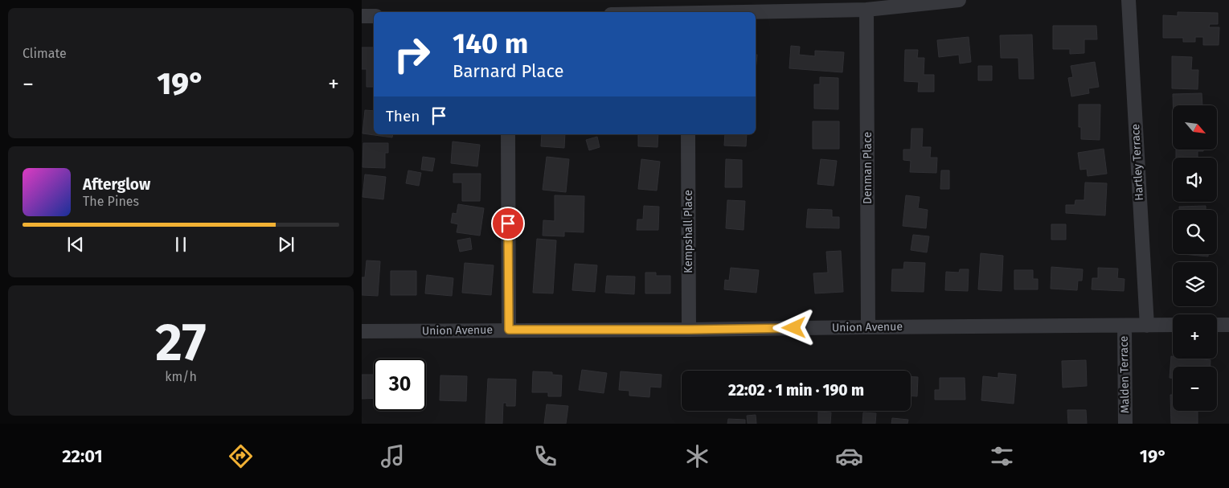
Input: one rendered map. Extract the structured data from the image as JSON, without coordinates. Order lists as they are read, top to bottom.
{
  "streets": {
    "street": [
      "Hartley Terrace",
      "Denman Place",
      "Kempshall Place",
      "Union Avenue",
      "Malden Terrace"
    ]
  },
  "crossings": [
    ["Hartley Terrace", "Union Avenue"],
    ["Denman Place", "Union Avenue"],
    ["Kempshall Place", "Union Avenue"],
    ["Union Avenue", "Malden Terrace"]
  ],
  "north": "bottom right",
  "page": {
    "tile": [
      "Climate",
      ["27", "km/h"]
    ],
    "turn": ["140 m", "Barnard Place"],
    "heat": ["−", "19°", "+"],
    "then": "Then",
    "map_buttons": ["+", "−"],
    "song": ["Afterglow", "The Pines"],
    "limit": "30",
    "trip": "22:02 · 1 min · 190 m",
    "tabs": ["22:01", "19°"]
  }
}
